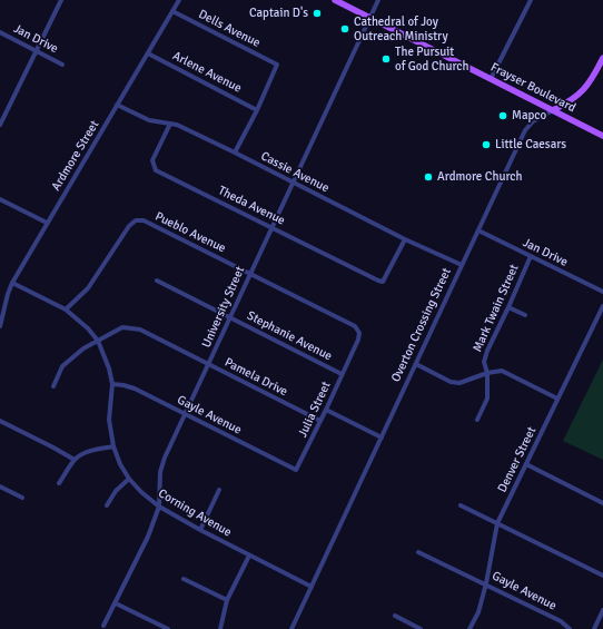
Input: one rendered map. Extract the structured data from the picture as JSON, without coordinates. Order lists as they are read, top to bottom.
{
  "streets": {
    "main road": ["Frayser Boulevard", "Overton Crossing Street"],
    "street": [
      "Dells Avenue",
      "Jan Drive",
      "Arlene Avenue",
      "Ardmore Street",
      "Cassie Avenue",
      "Theda Avenue",
      "Pueblo Avenue",
      "University Street",
      "Mark Twain Street",
      "Stephanie Avenue",
      "Pamela Drive",
      "Julia Street",
      "Gayle Avenue",
      "Denver Street",
      "Corning Avenue"
    ]
  },
  "crossings": [
    ["Dells Avenue", "Arlene Avenue"],
    ["Dells Avenue", "Ardmore Street"],
    ["Jan Drive", "Mark Twain Street"],
    ["Jan Drive", "Overton Crossing Street"],
    ["Arlene Avenue", "Ardmore Street"],
    ["Frayser Boulevard", "University Street"],
    ["Frayser Boulevard", "Overton Crossing Street"],
    ["Ardmore Street", "Cassie Avenue"],
    ["Ardmore Street", "Corning Avenue"],
    ["Cassie Avenue", "Theda Avenue"],
    ["Cassie Avenue", "University Street"],
    ["Cassie Avenue", "Overton Crossing Street"],
    ["Theda Avenue", "University Street"],
    ["Pueblo Avenue", "University Street"],
    ["Pueblo Avenue", "Julia Street"],
    ["Pueblo Avenue", "Corning Avenue"],
    ["University Street", "Stephanie Avenue"],
    ["University Street", "Pamela Drive"],
    ["University Street", "Gayle Avenue"],
    ["University Street", "Corning Avenue"],
    ["Overton Crossing Street", "Corning Avenue"],
    ["Stephanie Avenue", "Julia Street"],
    ["Pamela Drive", "Julia Street"],
    ["Pamela Drive", "Corning Avenue"],
    ["Julia Street", "Gayle Avenue"],
    ["Gayle Avenue", "Denver Street"],
    ["Gayle Avenue", "Corning Avenue"]
  ],
  "places": [
    "Captain D's",
    "Cathedral of Joy Outreach Ministry",
    "The Pursuit of God Church",
    "Mapco",
    "Little Caesars",
    "Ardmore Church"
  ]
}
